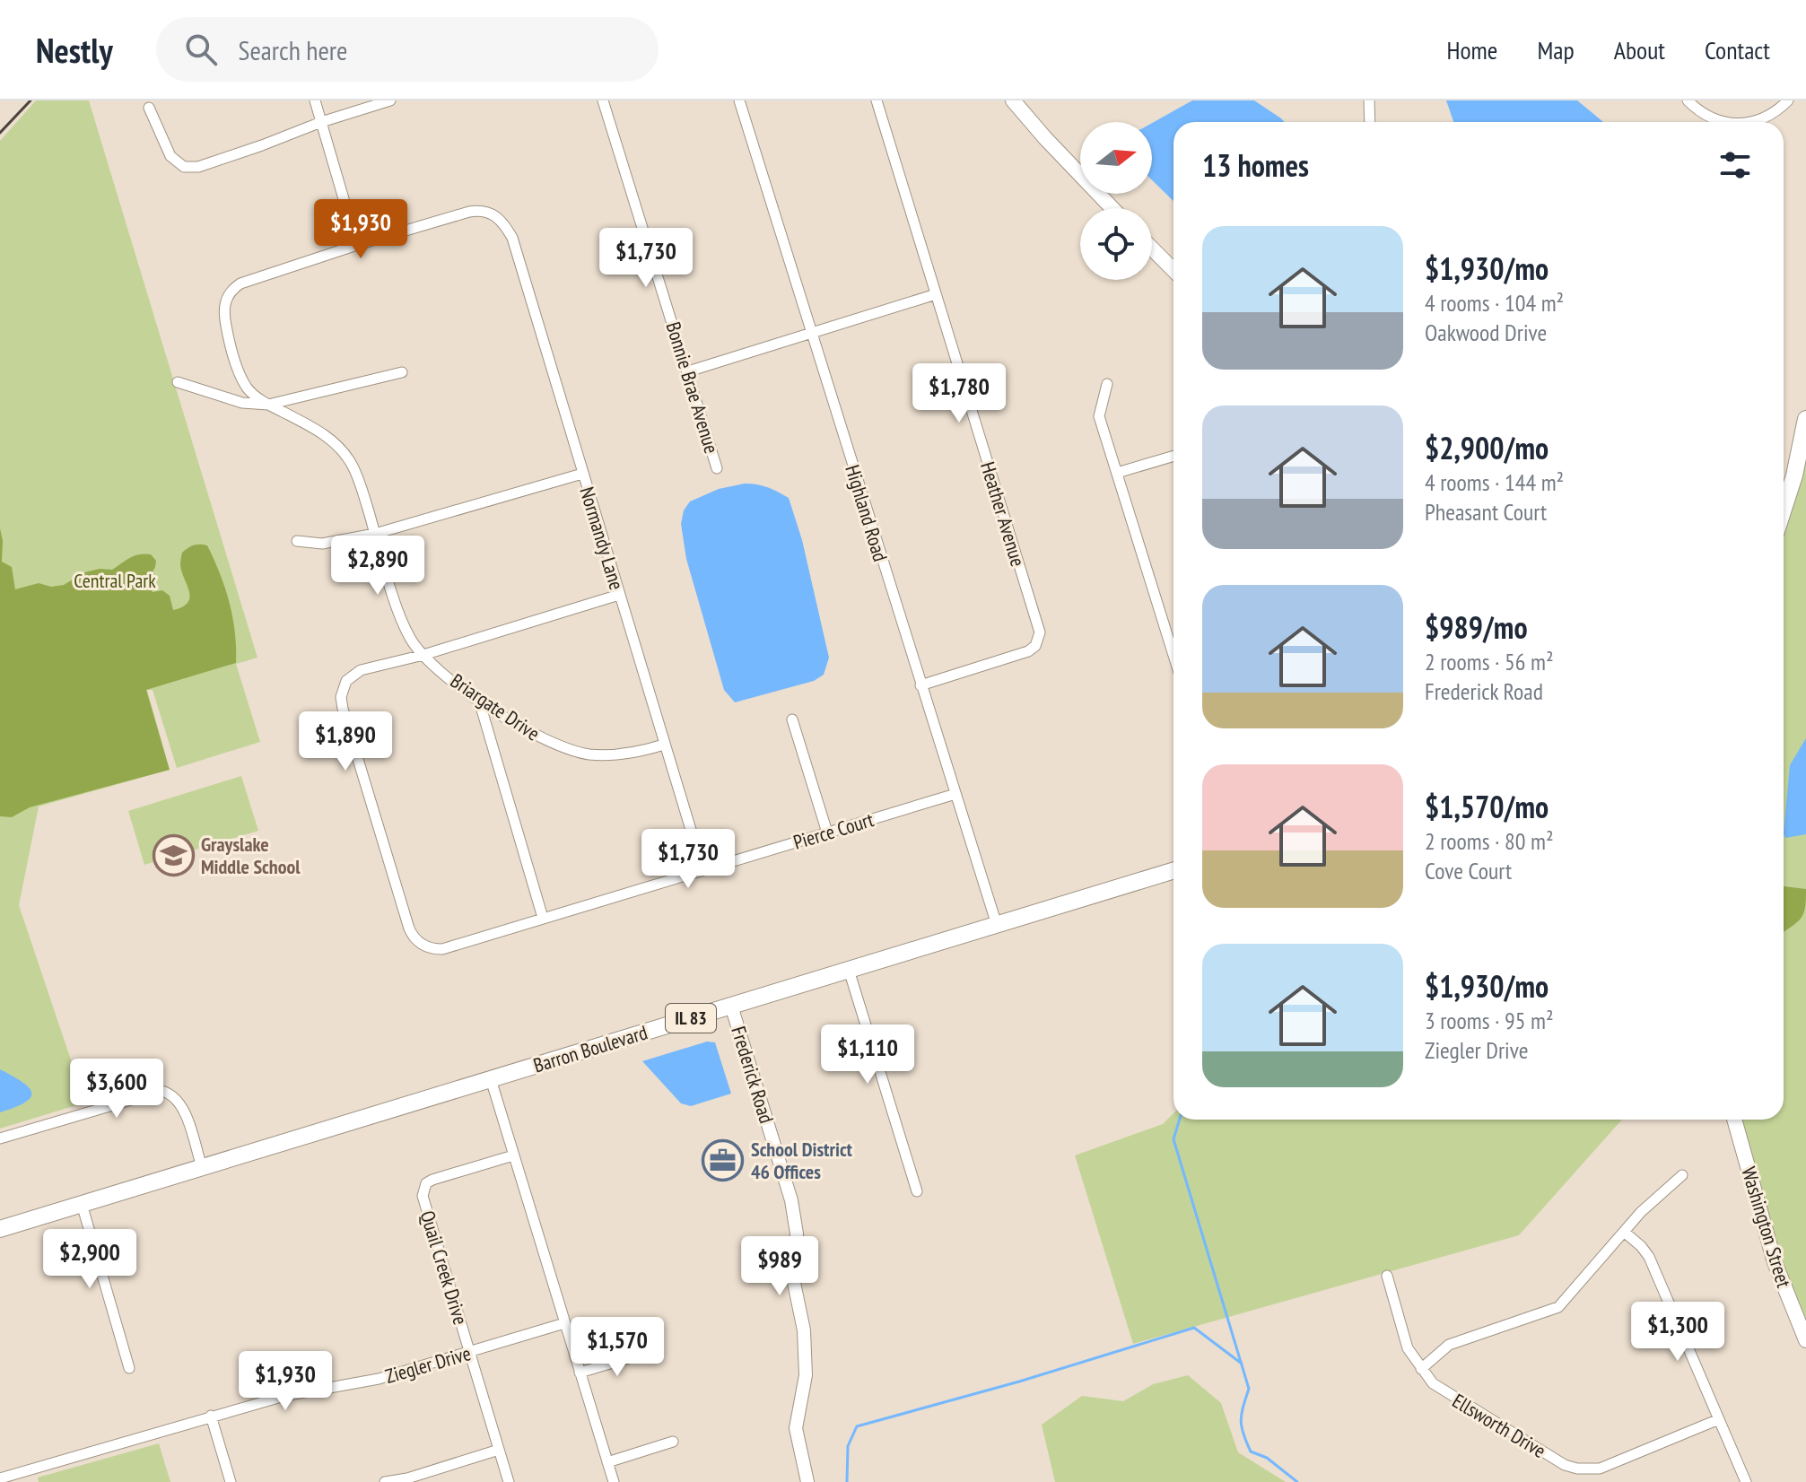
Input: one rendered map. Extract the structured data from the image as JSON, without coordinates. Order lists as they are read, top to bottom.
{
  "streets": {
    "main road": ["IL 83", "Barron Boulevard", "Washington Street"],
    "street": [
      "Bonnie Brae Avenue",
      "Highland Road",
      "Heather Avenue",
      "Normandy Lane",
      "Briargate Drive",
      "Pierce Court",
      "Frederick Road",
      "Quail Creek Drive",
      "Ziegler Drive",
      "Ellsworth Drive"
    ]
  },
  "crossings": [
    ["Highland Road", "Heather Avenue"],
    ["Highland Road", "Pierce Court"],
    ["Highland Road", "Barron Boulevard"],
    ["Normandy Lane", "Briargate Drive"],
    ["Normandy Lane", "Pierce Court"],
    ["Briargate Drive", "Pierce Court"],
    ["Barron Boulevard", "Frederick Road"],
    ["Quail Creek Drive", "Ziegler Drive"]
  ],
  "parks": ["Central Park"],
  "places": {
    "school or university": ["Grayslake Middle School"],
    "office": ["School District 46 Offices"]
  },
  "north": "right",
  "page": {
    "header": "Nestly",
    "search": "Search here",
    "nav": [
      "Home",
      "Map",
      "About",
      "Contact"
    ],
    "heading": "13 homes",
    "price": [
      "$1,930",
      "$1,730",
      "$1,780",
      "$2,890",
      "$1,890",
      "$1,730",
      "$1,110",
      "$3,600",
      "$2,900",
      "$989",
      "$1,300",
      "$1,570",
      "$1,930"
    ],
    "list": [
      {
        "name": "$1,930/mo",
        "note": "4 rooms · 104 m² · Oakwood Drive"
      },
      {
        "name": "$2,900/mo",
        "note": "4 rooms · 144 m² · Pheasant Court"
      },
      {
        "name": "$989/mo",
        "note": "2 rooms · 56 m² · Frederick Road"
      },
      {
        "name": "$1,570/mo",
        "note": "2 rooms · 80 m² · Cove Court"
      },
      {
        "name": "$1,930/mo",
        "note": "3 rooms · 95 m² · Ziegler Drive"
      }
    ]
  }
}
